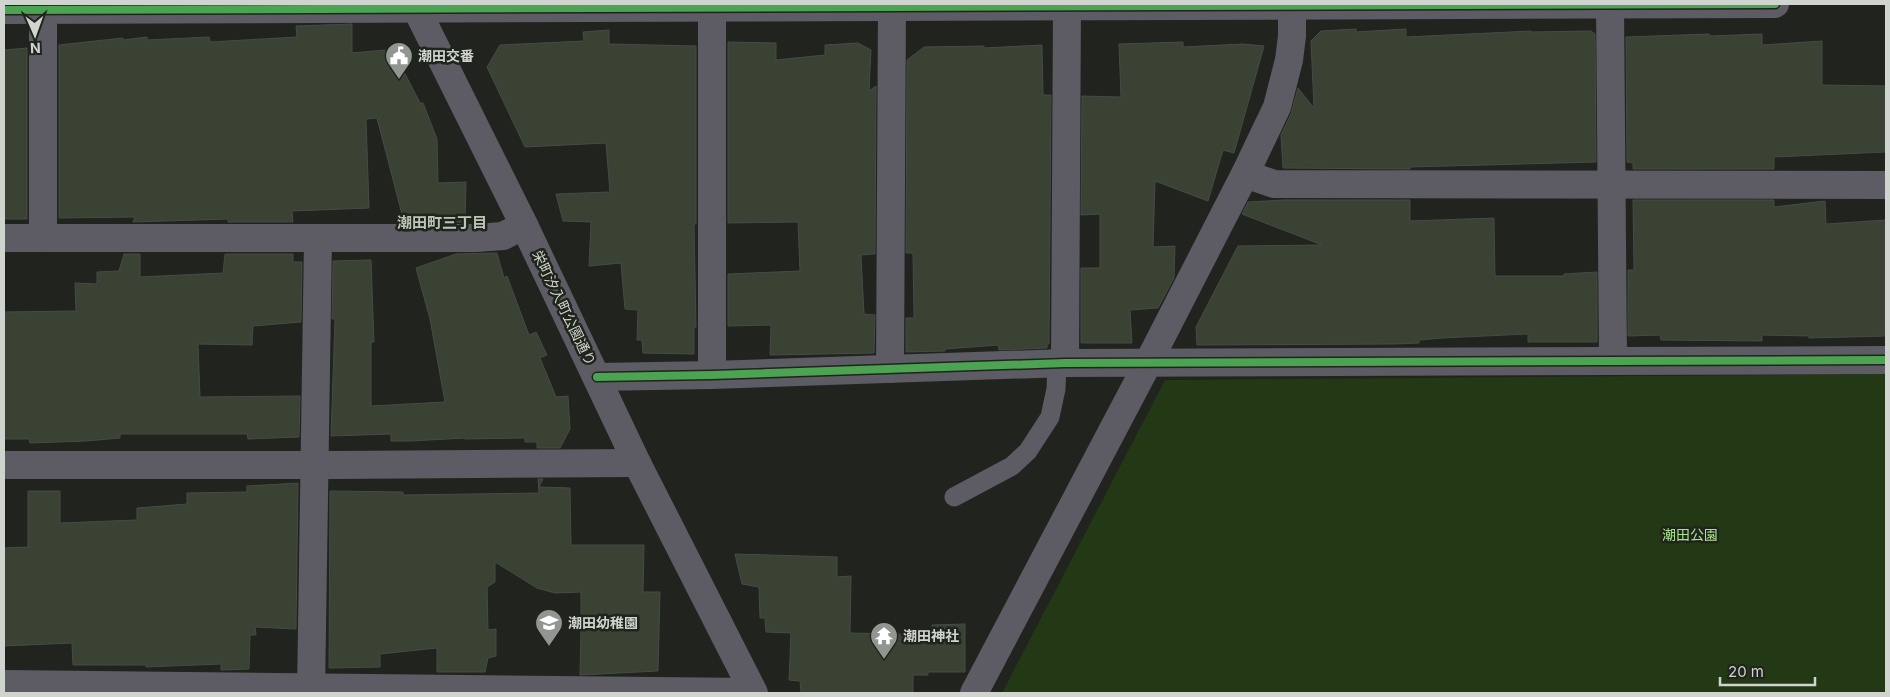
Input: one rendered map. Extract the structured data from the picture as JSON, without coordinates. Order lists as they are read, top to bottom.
{
  "streets": {
    "street": ["栄町汐入町公園通り"]
  },
  "districts": ["潮田町三丁目"],
  "parks": ["潮田公園"],
  "places": {
    "public building": ["潮田交番"],
    "school or university": ["潮田幼稚園"],
    "temple": ["潮田神社"]
  },
  "scale_bar": "20 m",
  "north": "bottom"
}
